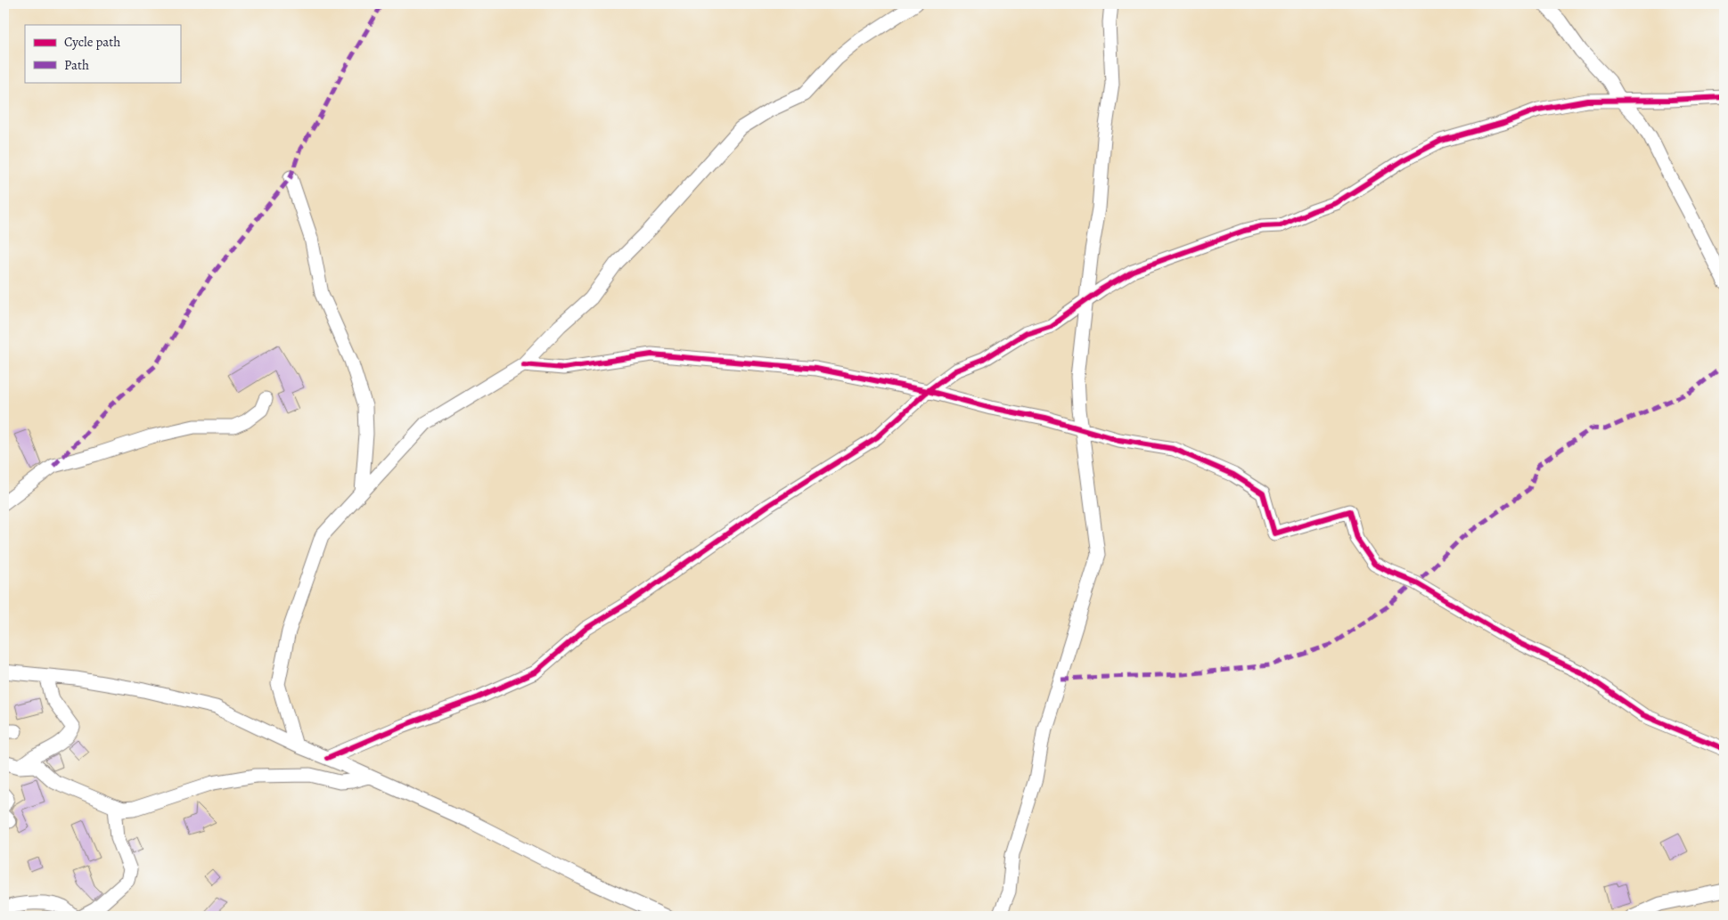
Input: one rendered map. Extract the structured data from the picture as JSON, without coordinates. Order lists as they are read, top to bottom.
{
  "legend": ["Cycle path", "Path"]
}
